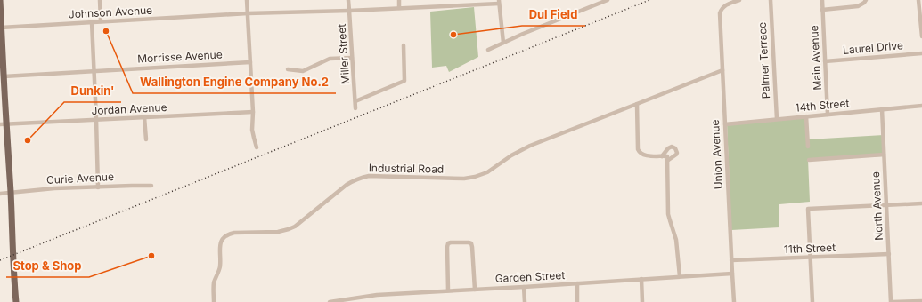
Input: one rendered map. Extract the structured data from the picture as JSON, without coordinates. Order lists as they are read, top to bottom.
{
  "streets": {
    "street": [
      "Johnson Avenue",
      "Laurel Drive",
      "Miller Street",
      "Morrisse Avenue",
      "Main Avenue",
      "Palmer Terrace",
      "14th Street",
      "Jordan Avenue",
      "Union Avenue",
      "Industrial Road",
      "Curie Avenue",
      "North Avenue",
      "11th Street",
      "Garden Street"
    ]
  },
  "crossings": [
    ["Johnson Avenue", "Miller Street"],
    ["Laurel Drive", "Main Avenue"],
    ["Main Avenue", "14th Street"],
    ["Palmer Terrace", "14th Street"],
    ["14th Street", "Union Avenue"],
    ["14th Street", "North Avenue"],
    ["Union Avenue", "Industrial Road"],
    ["Union Avenue", "11th Street"],
    ["Union Avenue", "Garden Street"],
    ["North Avenue", "11th Street"]
  ],
  "places": [
    "Wallington Engine Company No.2",
    "Dul Field",
    "Dunkin'",
    "Stop & Shop"
  ]
}
